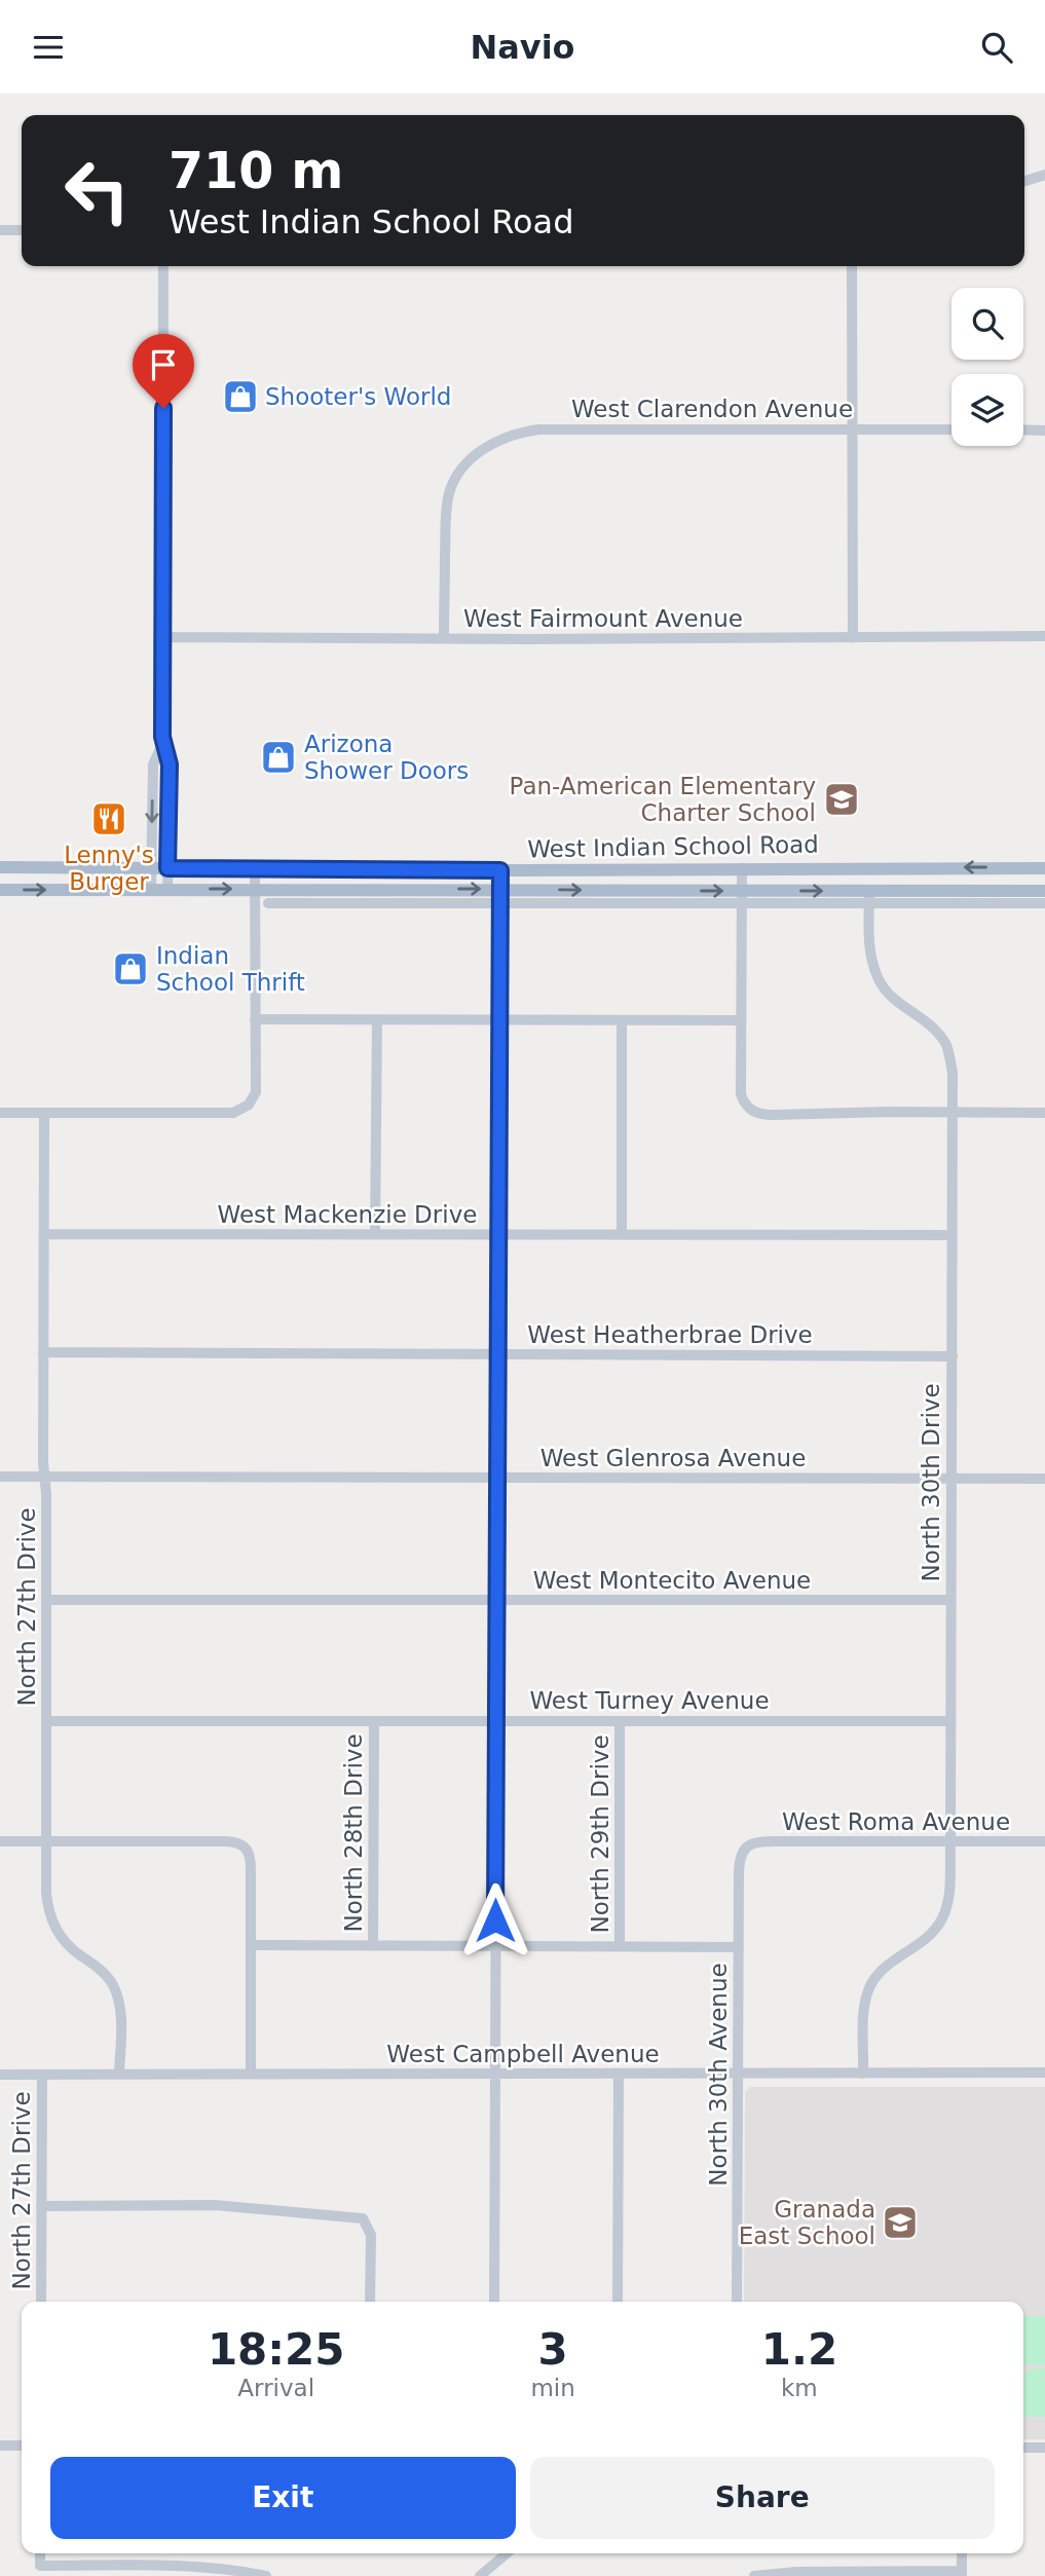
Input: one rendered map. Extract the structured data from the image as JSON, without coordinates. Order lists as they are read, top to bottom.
{
  "streets": {
    "main road": ["West Indian School Road"],
    "street": [
      "West Clarendon Avenue",
      "West Fairmount Avenue",
      "West Mackenzie Drive",
      "West Heatherbrae Drive",
      "West Glenrosa Avenue",
      "North 30th Drive",
      "West Montecito Avenue",
      "North 27th Drive",
      "West Turney Avenue",
      "West Roma Avenue",
      "North 28th Drive",
      "North 29th Drive",
      "West Campbell Avenue",
      "North 30th Avenue"
    ]
  },
  "crossings": [
    ["West Clarendon Avenue", "West Fairmount Avenue"],
    ["West Indian School Road", "North 30th Drive"],
    ["West Mackenzie Drive", "North 30th Drive"],
    ["West Mackenzie Drive", "North 27th Drive"],
    ["West Heatherbrae Drive", "North 30th Drive"],
    ["West Heatherbrae Drive", "North 27th Drive"],
    ["West Glenrosa Avenue", "North 30th Drive"],
    ["West Glenrosa Avenue", "North 27th Drive"],
    ["North 30th Drive", "West Montecito Avenue"],
    ["North 30th Drive", "West Turney Avenue"],
    ["North 30th Drive", "West Roma Avenue"],
    ["North 30th Drive", "West Campbell Avenue"],
    ["West Montecito Avenue", "North 27th Drive"],
    ["North 27th Drive", "West Turney Avenue"],
    ["North 27th Drive", "West Campbell Avenue"],
    ["West Turney Avenue", "North 28th Drive"],
    ["West Turney Avenue", "North 29th Drive"],
    ["West Roma Avenue", "North 30th Avenue"],
    ["West Campbell Avenue", "North 30th Avenue"]
  ],
  "places": {
    "shop": ["Shooter's World", "Arizona Shower Doors", "Indian School Thrift"],
    "school or university": ["Pan-American Elementary Charter School", "Granada East School"],
    "restaurant": ["Lenny's Burger"]
  },
  "page": {
    "header": "Navio",
    "turn": ["710 m", "West Indian School Road"],
    "eta": [
      "18:25",
      "Arrival",
      "3",
      "min",
      "1.2",
      "km"
    ],
    "buttons": ["Exit", "Share"]
  }
}
